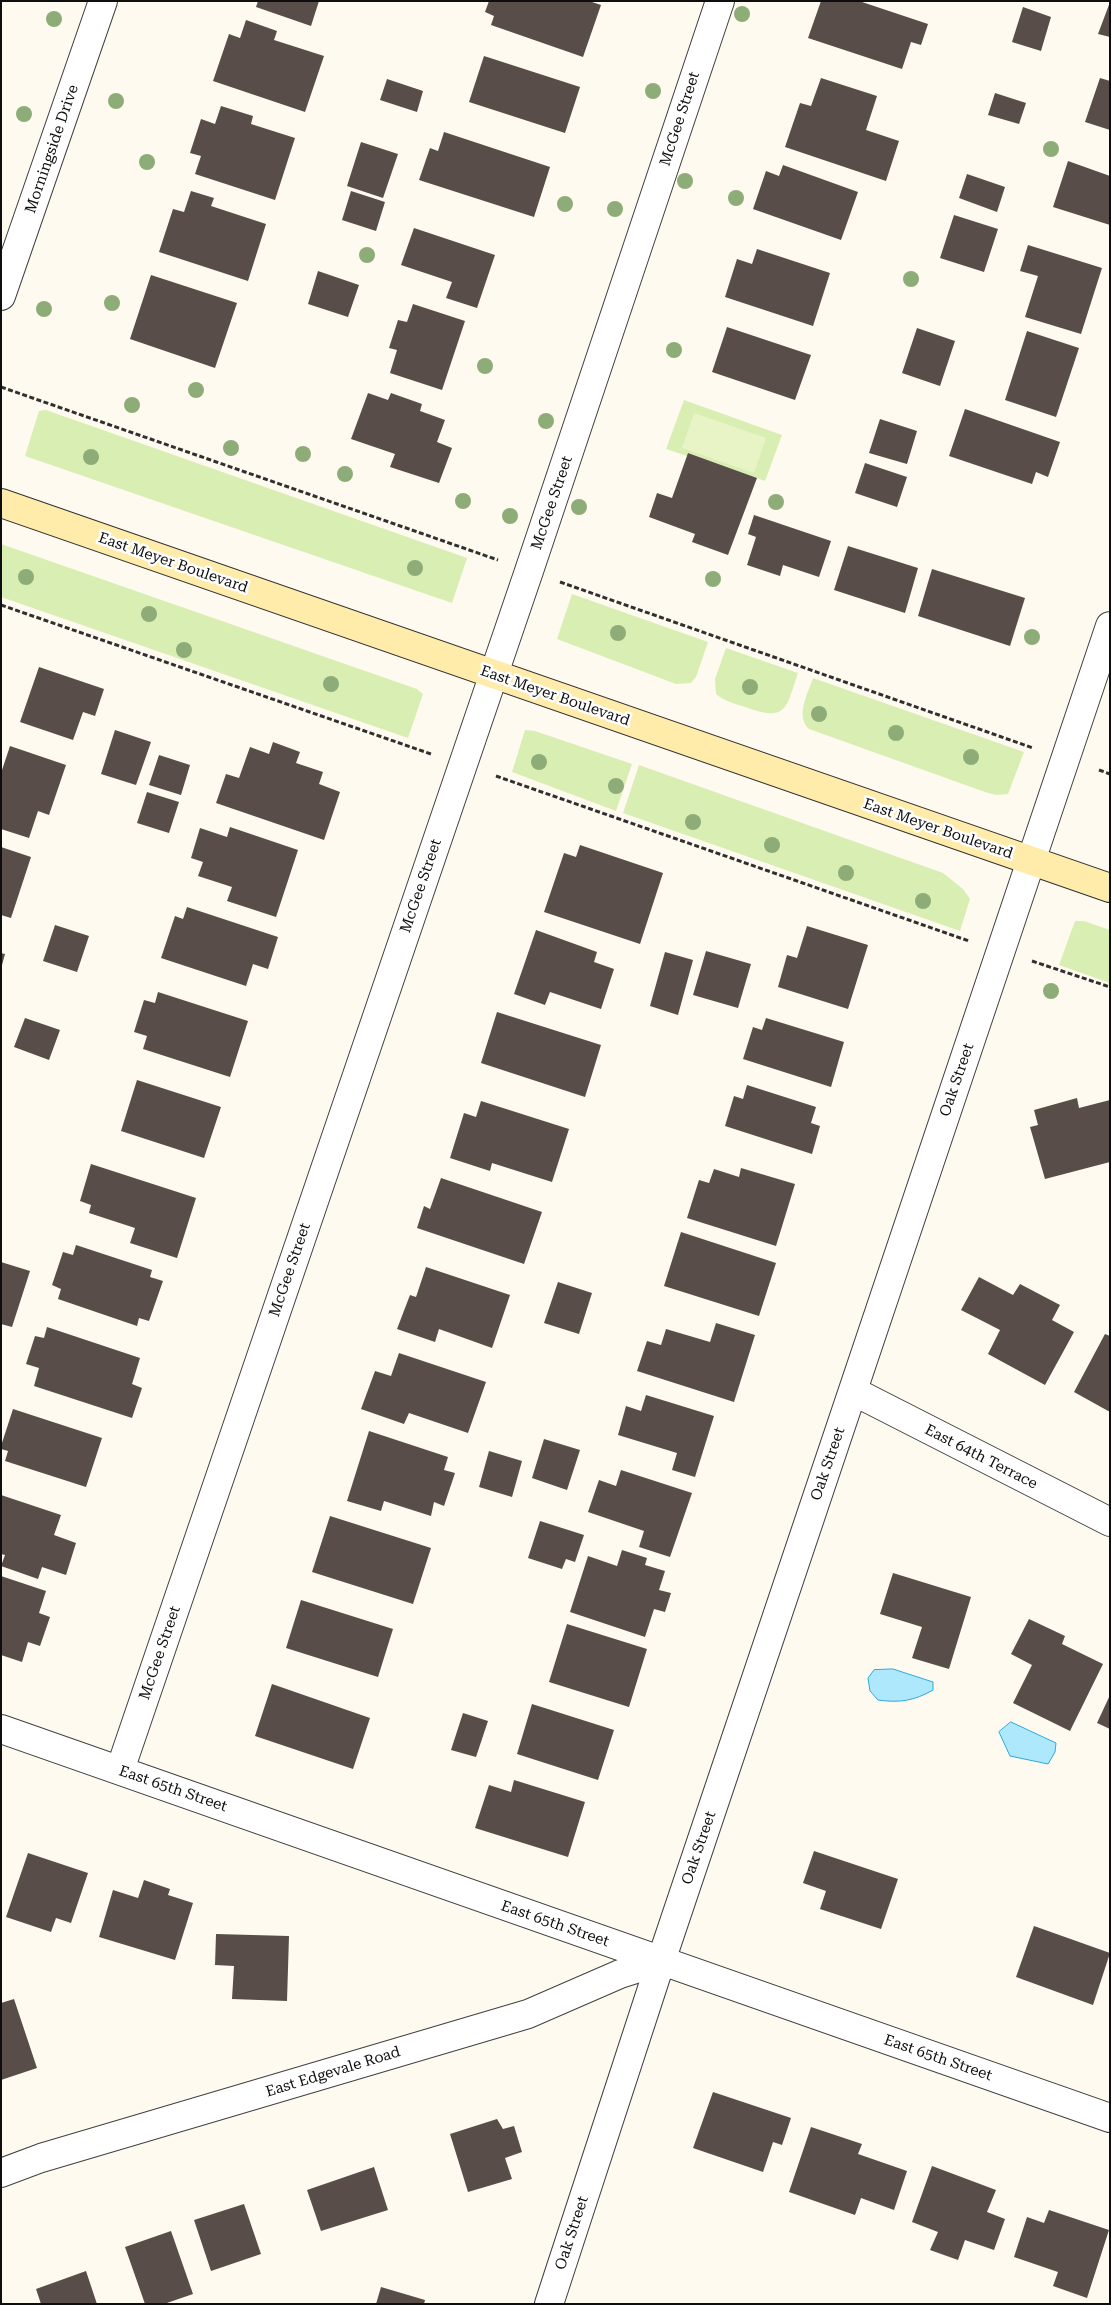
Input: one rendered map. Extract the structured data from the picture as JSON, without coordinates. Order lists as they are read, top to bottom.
{
  "streets": {
    "main road": ["East Meyer Boulevard"],
    "street": [
      "McGee Street",
      "Morningside Drive",
      "Oak Street",
      "East 64th Terrace",
      "East 65th Street",
      "East Edgevale Road"
    ]
  },
  "crossings": [
    ["McGee Street", "East Meyer Boulevard"],
    ["McGee Street", "East 65th Street"],
    ["East Meyer Boulevard", "Oak Street"],
    ["Oak Street", "East 64th Terrace"],
    ["Oak Street", "East 65th Street"],
    ["Oak Street", "East Edgevale Road"],
    ["East 65th Street", "East Edgevale Road"]
  ]
}
